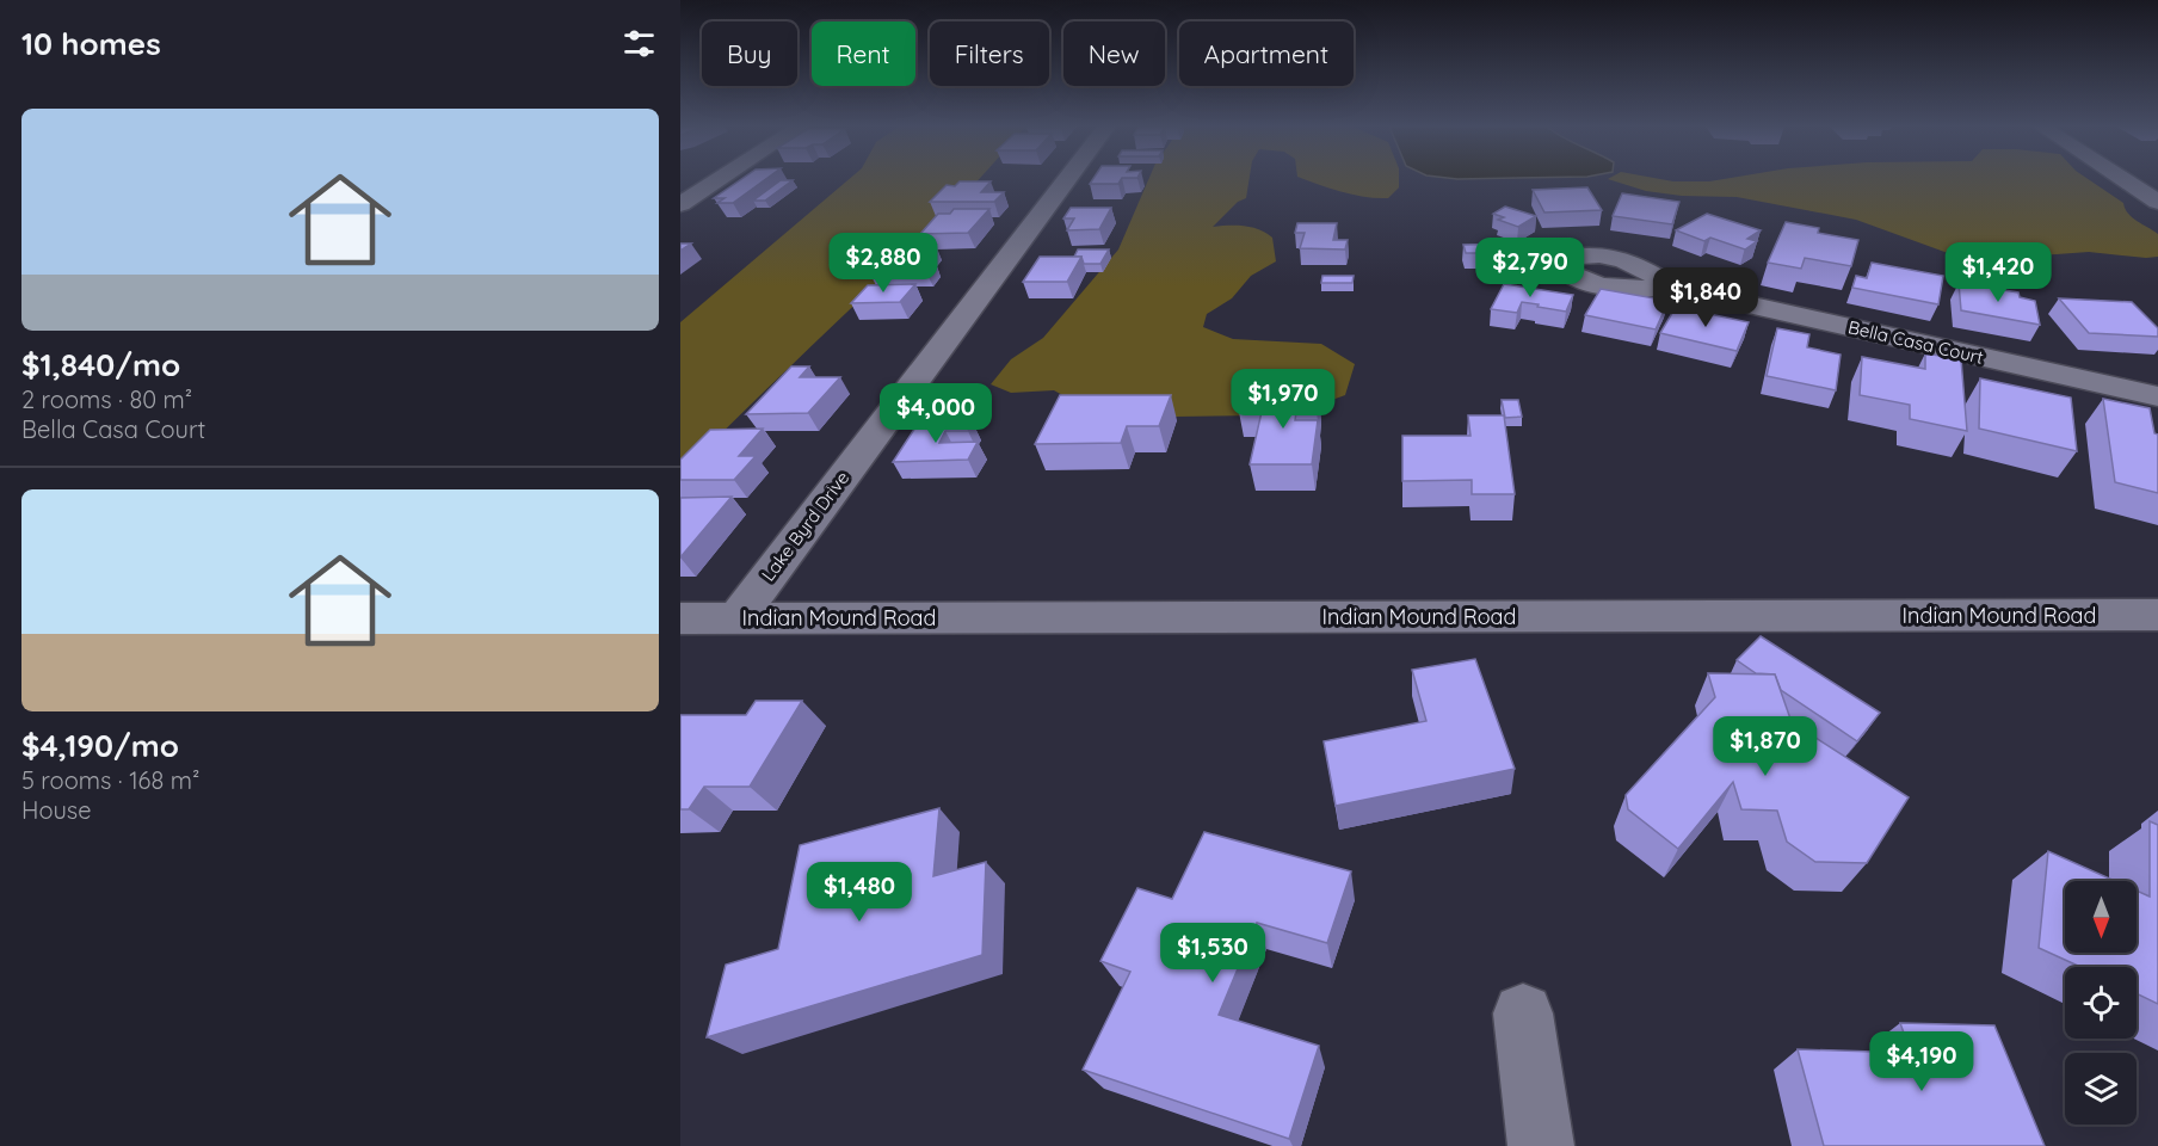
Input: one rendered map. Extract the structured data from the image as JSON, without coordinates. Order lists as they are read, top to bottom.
{
  "streets": {
    "street": ["Bella Casa Court", "Lake Byrd Drive", "Indian Mound Road"]
  },
  "crossings": [
    ["Lake Byrd Drive", "Indian Mound Road"]
  ],
  "north": "bottom",
  "page": {
    "heading": "10 homes",
    "chip": [
      "Buy",
      "Rent",
      "Filters",
      "New",
      "Apartment"
    ],
    "list": [
      {
        "name": "$1,840/mo",
        "note": "2 rooms · 80 m² · Bella Casa Court"
      },
      {
        "name": "$4,190/mo",
        "note": "5 rooms · 168 m² · House"
      }
    ],
    "price": [
      "$2,880",
      "$2,790",
      "$1,420",
      "$1,840",
      "$1,970",
      "$4,000",
      "$1,870",
      "$1,480",
      "$1,530",
      "$4,190"
    ]
  }
}
